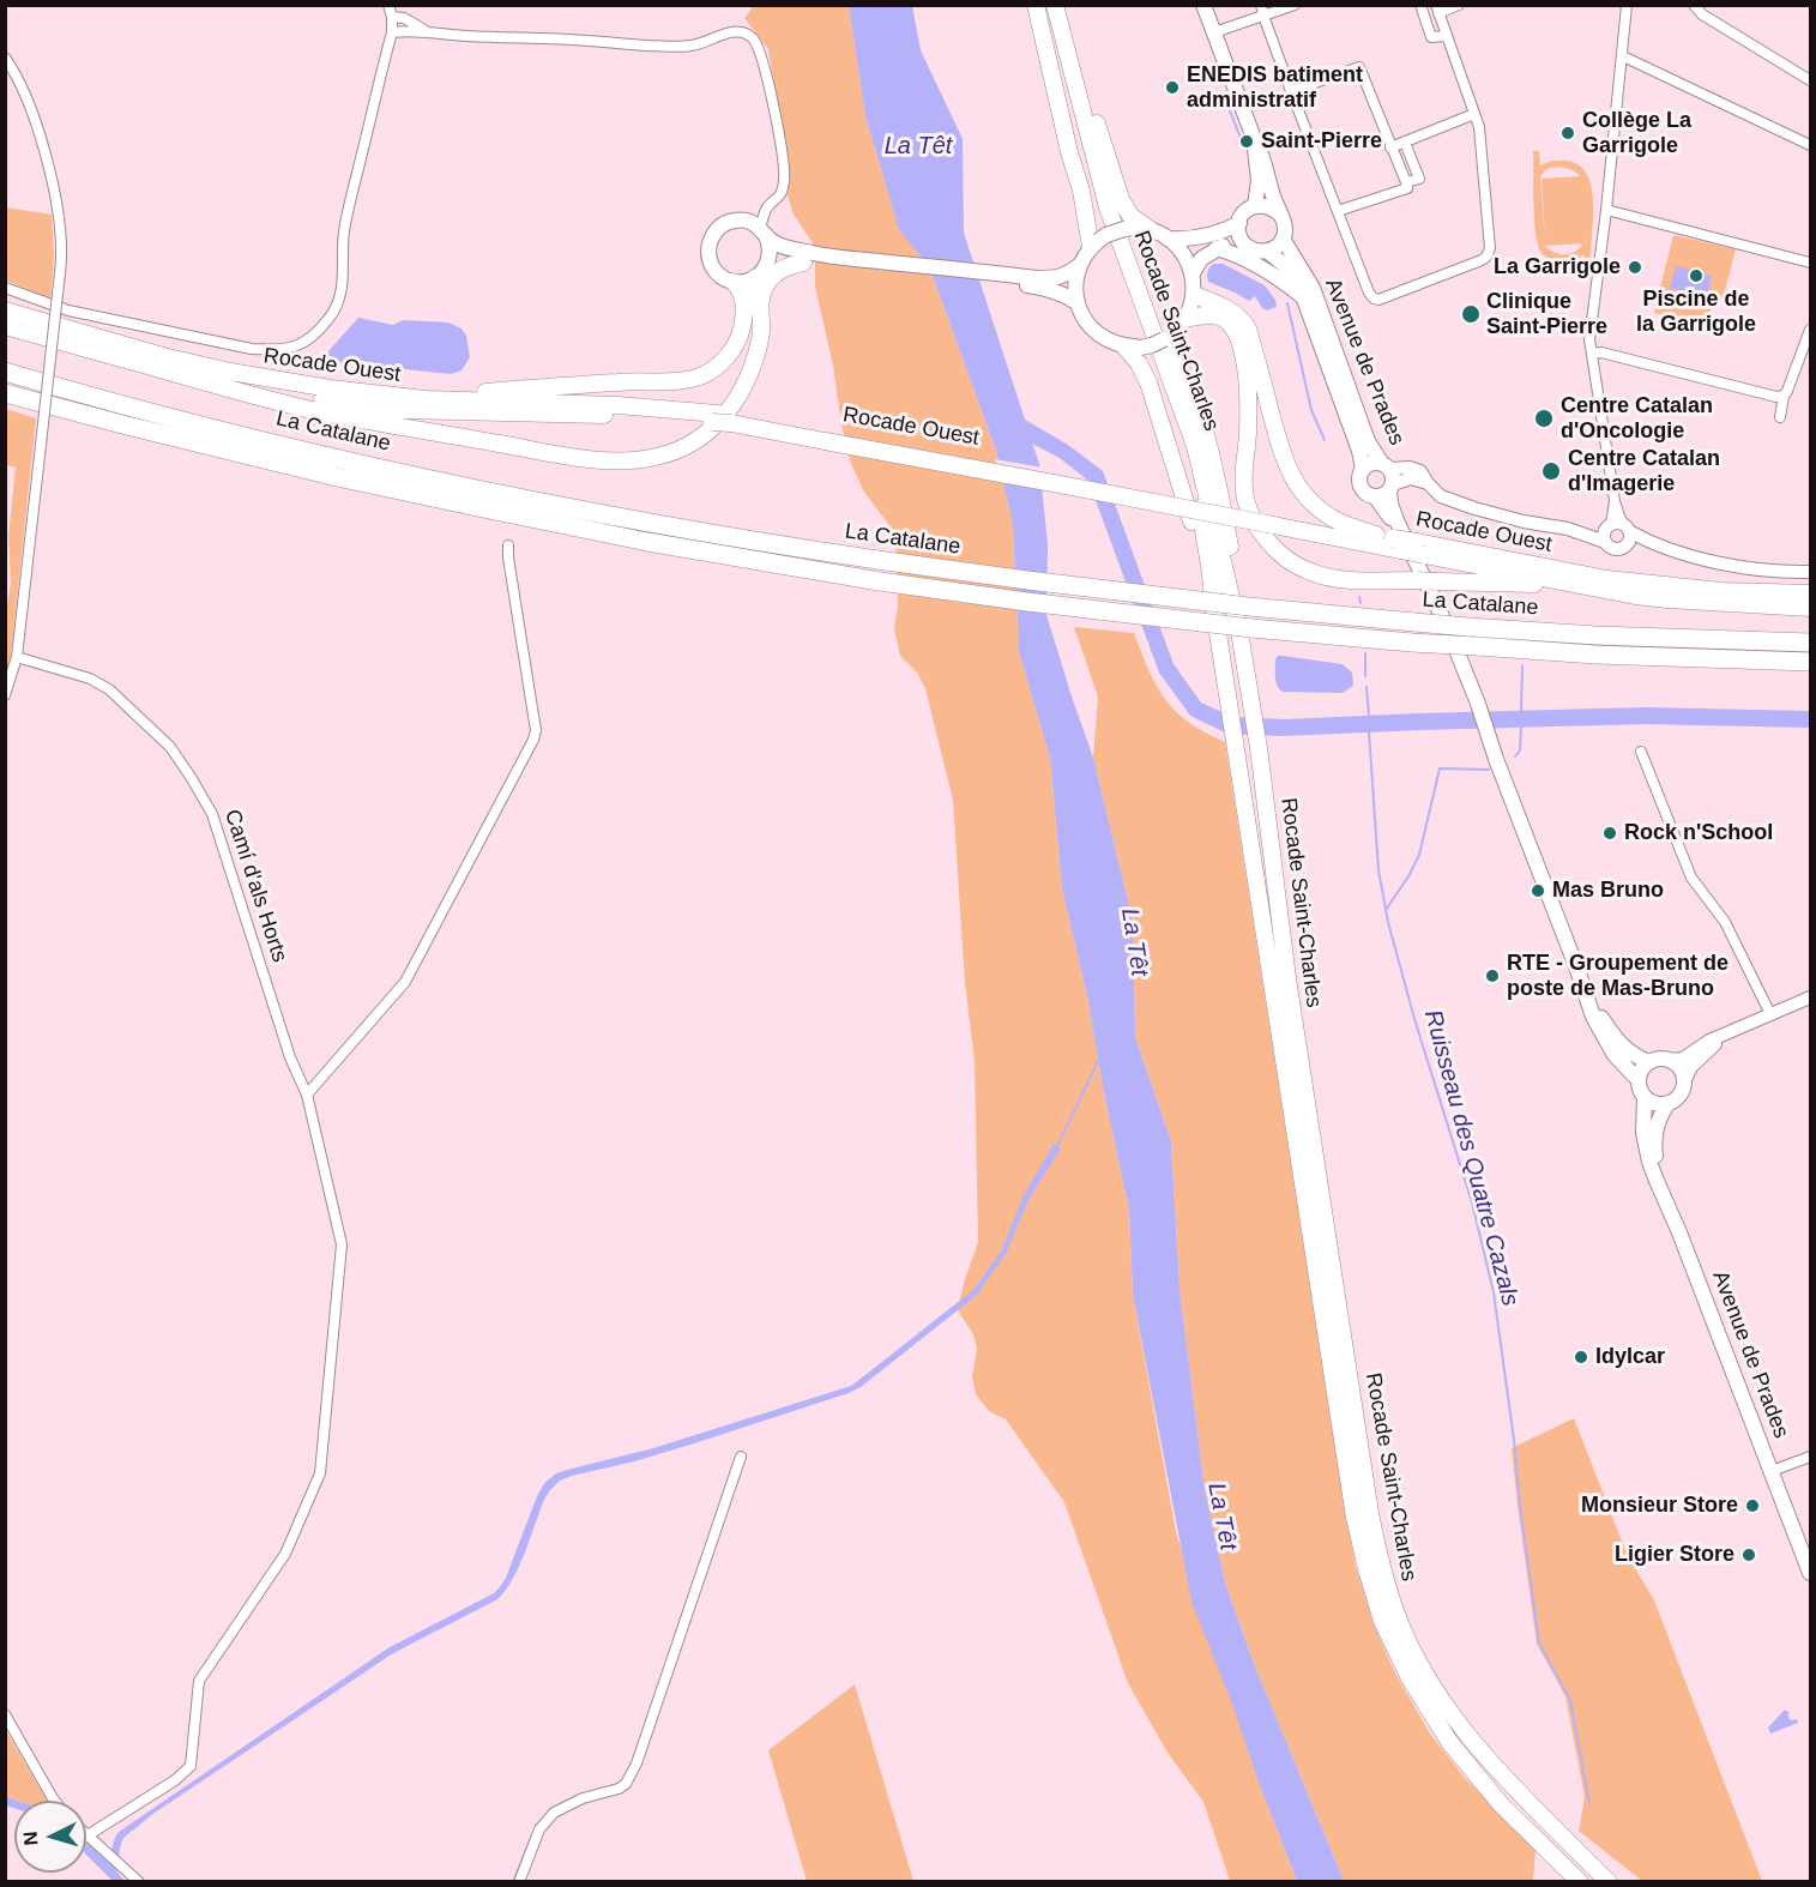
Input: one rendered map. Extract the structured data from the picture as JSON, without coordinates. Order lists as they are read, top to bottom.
{
  "streets": {
    "highway": ["Rocade Saint-Charles", "Rocade Ouest", "La Catalane"],
    "main road": ["Avenue de Prades"],
    "street": ["Camí d'als Horts"]
  },
  "crossings": [
    ["Rocade Saint-Charles", "La Catalane"]
  ],
  "water": ["La Têt", "Ruisseau des Quatre Cazals"],
  "places": [
    "ENEDIS batiment administratif",
    "Collège La Garrigole",
    "Saint-Pierre",
    "La Garrigole",
    "Piscine de la Garrigole",
    "Clinique Saint-Pierre",
    "Centre Catalan d'Oncologie",
    "Centre Catalan d'Imagerie",
    "Rock n'School",
    "Mas Bruno",
    "RTE - Groupement de poste de Mas-Bruno",
    "Idylcar",
    "Monsieur Store",
    "Ligier Store"
  ],
  "north": "left"
}
